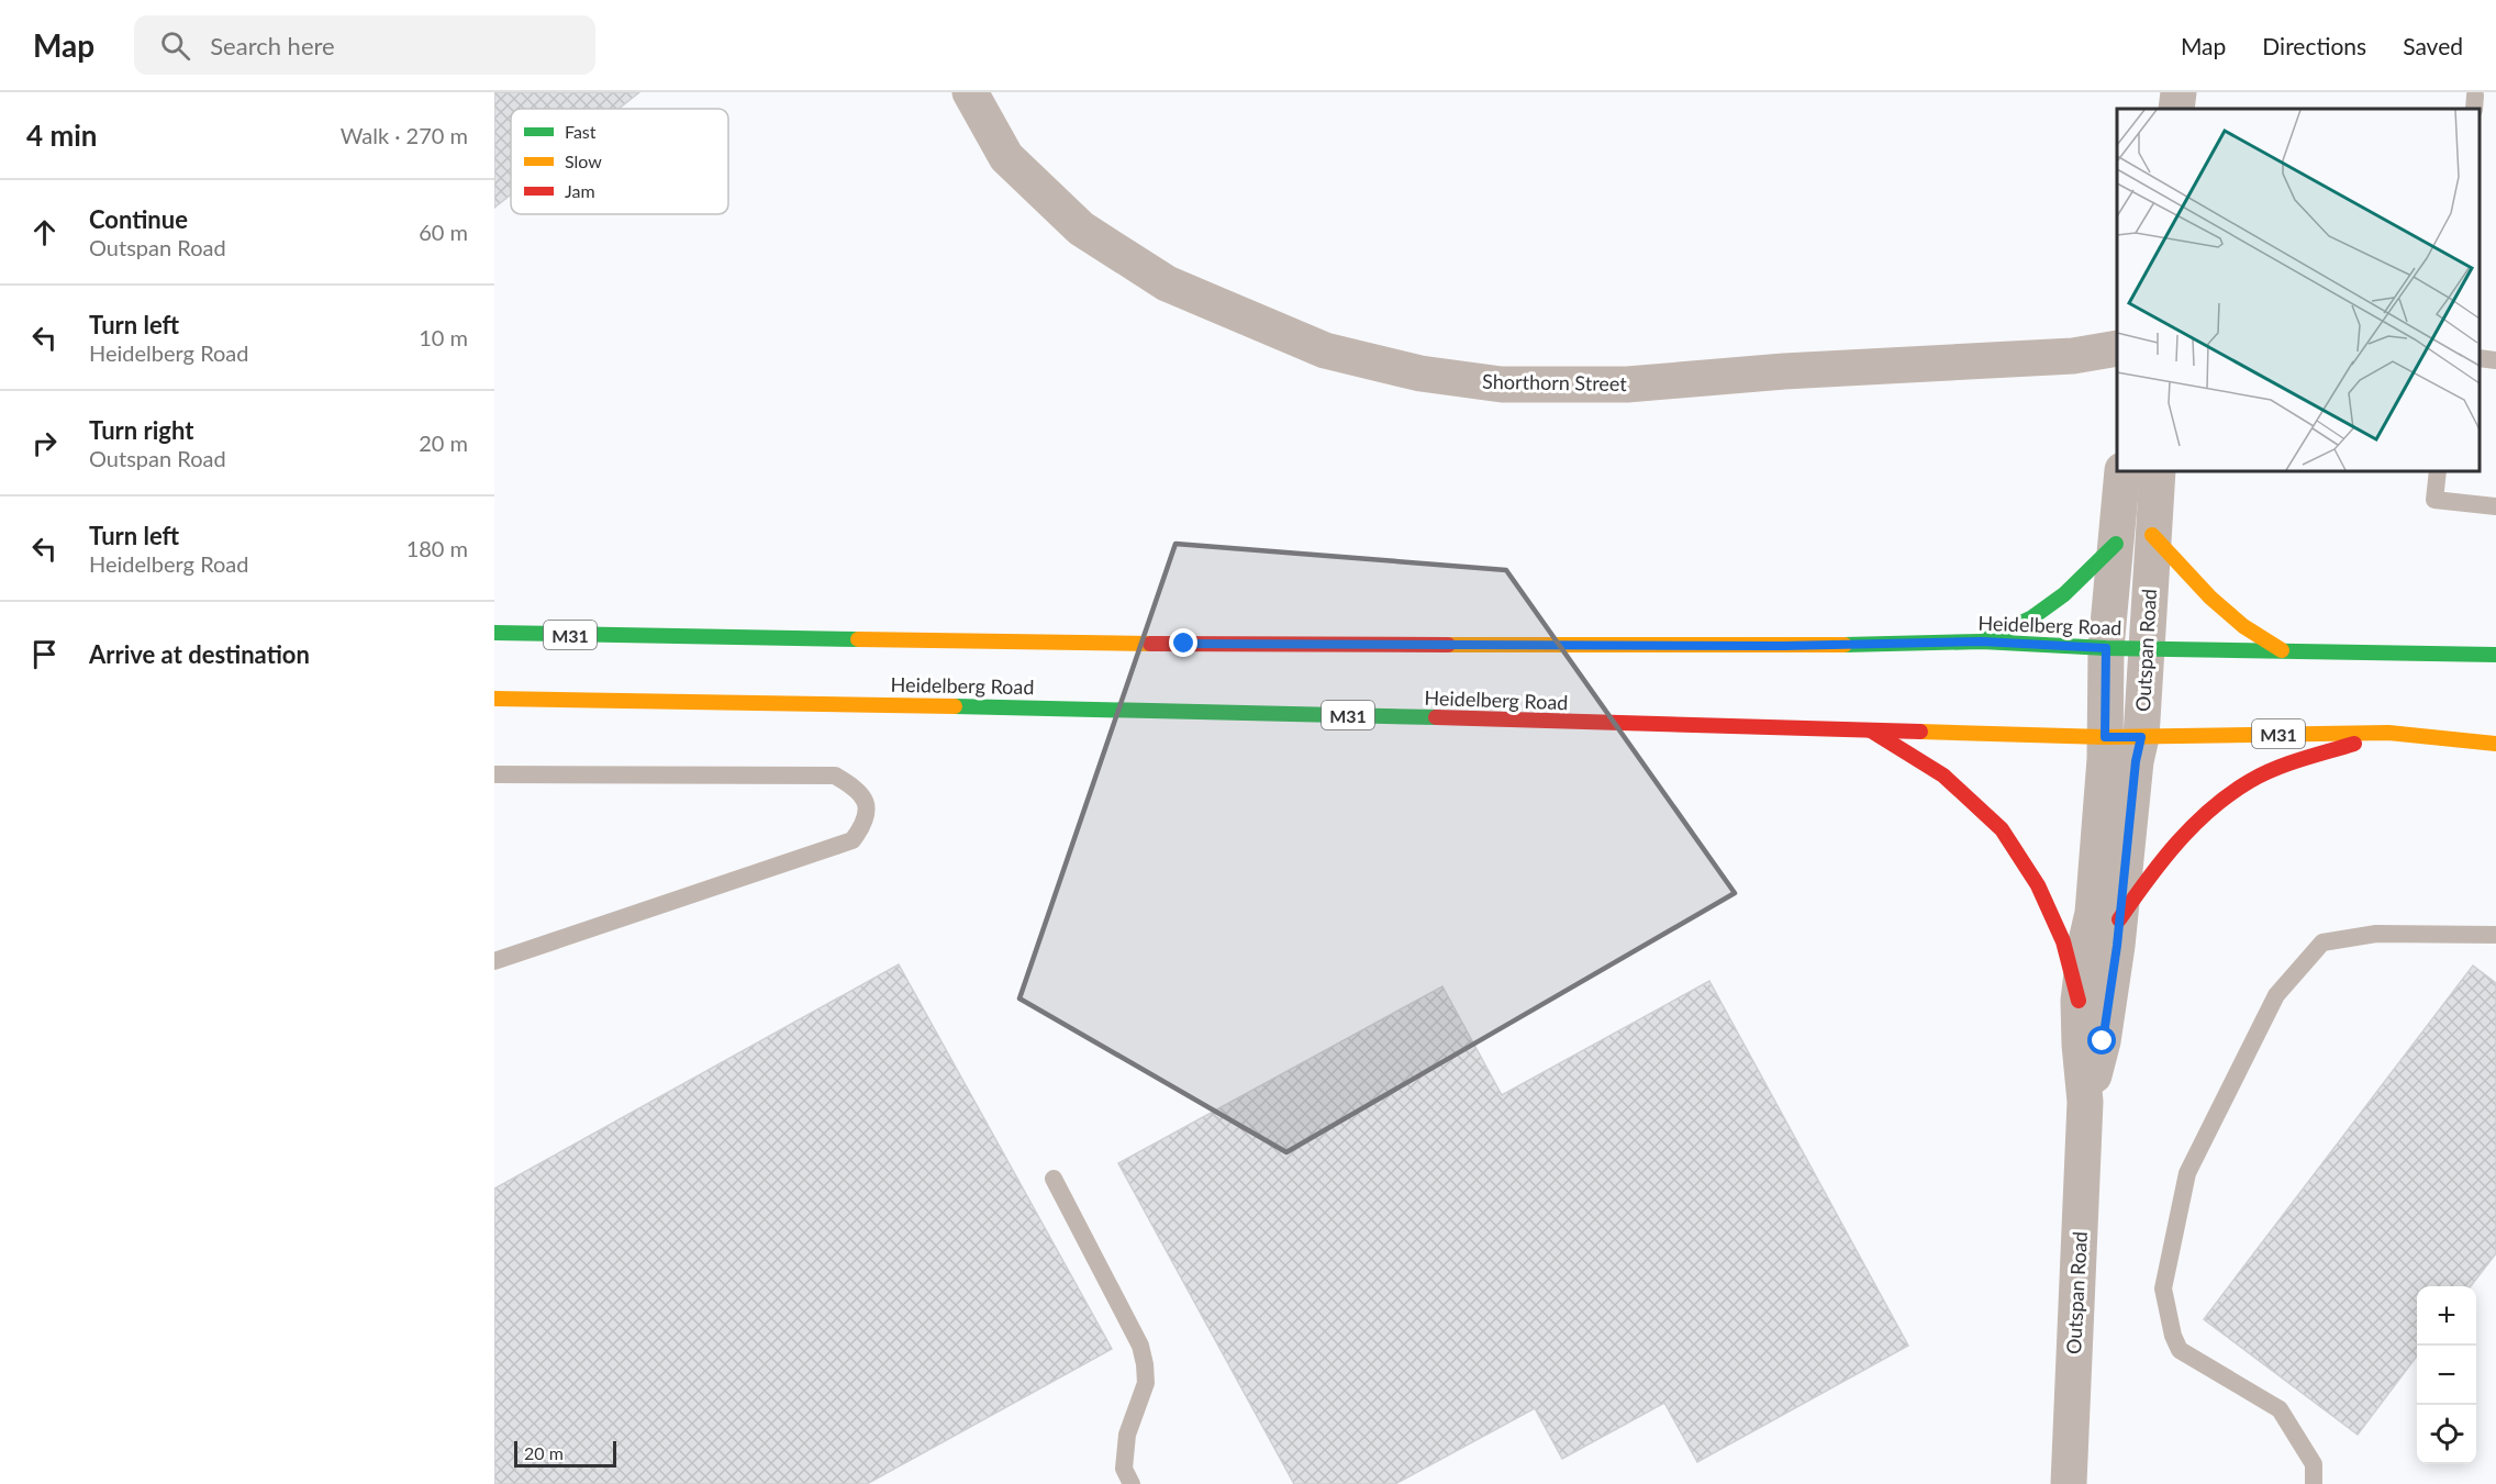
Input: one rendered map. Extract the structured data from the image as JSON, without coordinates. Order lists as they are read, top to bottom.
{
  "streets": {
    "main road": ["Heidelberg Road", "M31"],
    "street": ["Shorthorn Street", "Outspan Road"]
  },
  "crossings": [
    ["Heidelberg Road", "Outspan Road"]
  ],
  "legend": ["Fast", "Slow", "Jam"],
  "scale_bar": "20 m",
  "page": {
    "header": "Map",
    "search": "Search here",
    "nav": ["Map", "Directions", "Saved"],
    "heading": ["4 min", "Walk · 270 m"],
    "list": [
      ["Continue", "Outspan Road", "60 m"],
      ["Turn left", "Heidelberg Road", "10 m"],
      ["Turn right", "Outspan Road", "20 m"],
      ["Turn left", "Heidelberg Road", "180 m"],
      "Arrive at destination"
    ],
    "map_buttons": ["+", "−"],
    "scale": "20 m"
  }
}
